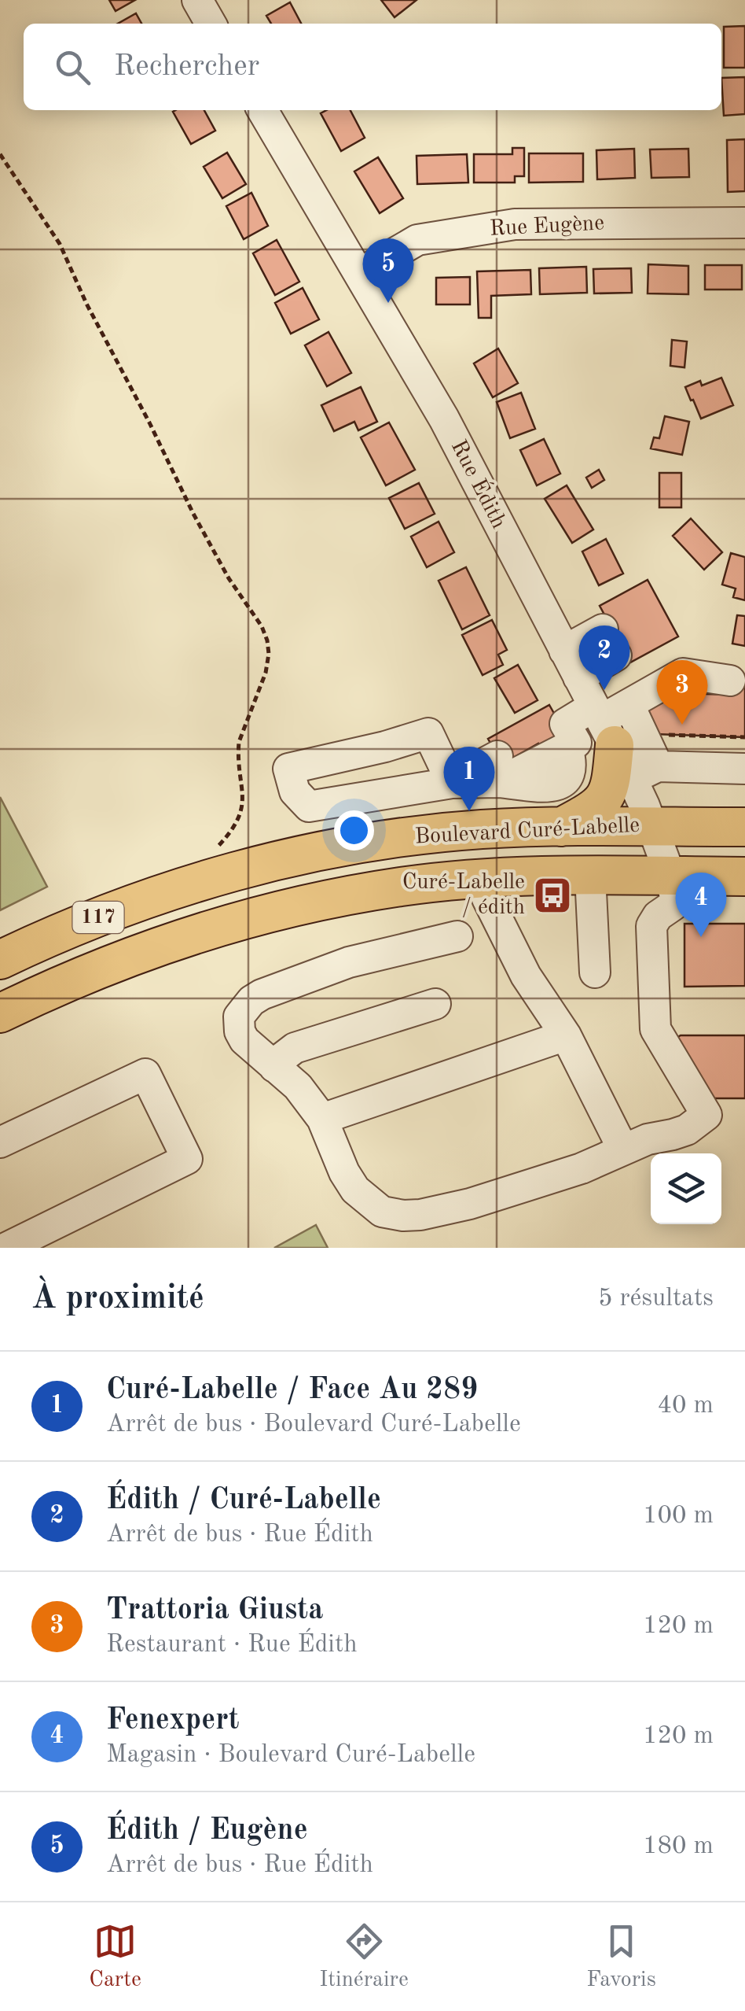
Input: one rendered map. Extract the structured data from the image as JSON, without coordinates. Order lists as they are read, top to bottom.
{
  "streets": {
    "main road": ["Boulevard Curé-Labelle", "117"],
    "street": ["Rue Eugène", "Rue Édith"]
  },
  "crossings": [
    ["Rue Eugène", "Rue Édith"],
    ["Rue Édith", "Boulevard Curé-Labelle"]
  ],
  "places": {
    "bus stop": ["Curé-Labelle / édith"]
  },
  "page": {
    "search": "Rechercher",
    "pins": [
      "5",
      "2",
      "3",
      "1",
      "4"
    ],
    "heading": ["À proximité", "5 résultats"],
    "list": [
      {
        "mark": "1",
        "name": "Curé-Labelle / Face Au 289",
        "note": "Arrêt de bus · Boulevard Curé-Labelle",
        "value": "40 m"
      },
      {
        "mark": "2",
        "name": "Édith / Curé-Labelle",
        "note": "Arrêt de bus · Rue Édith",
        "value": "100 m"
      },
      {
        "mark": "3",
        "name": "Trattoria Giusta",
        "note": "Restaurant · Rue Édith",
        "value": "120 m"
      },
      {
        "mark": "4",
        "name": "Fenexpert",
        "note": "Magasin · Boulevard Curé-Labelle",
        "value": "120 m"
      },
      {
        "mark": "5",
        "name": "Édith / Eugène",
        "note": "Arrêt de bus · Rue Édith",
        "value": "180 m"
      }
    ],
    "nav": ["Carte", "Itinéraire", "Favoris"]
  }
}
